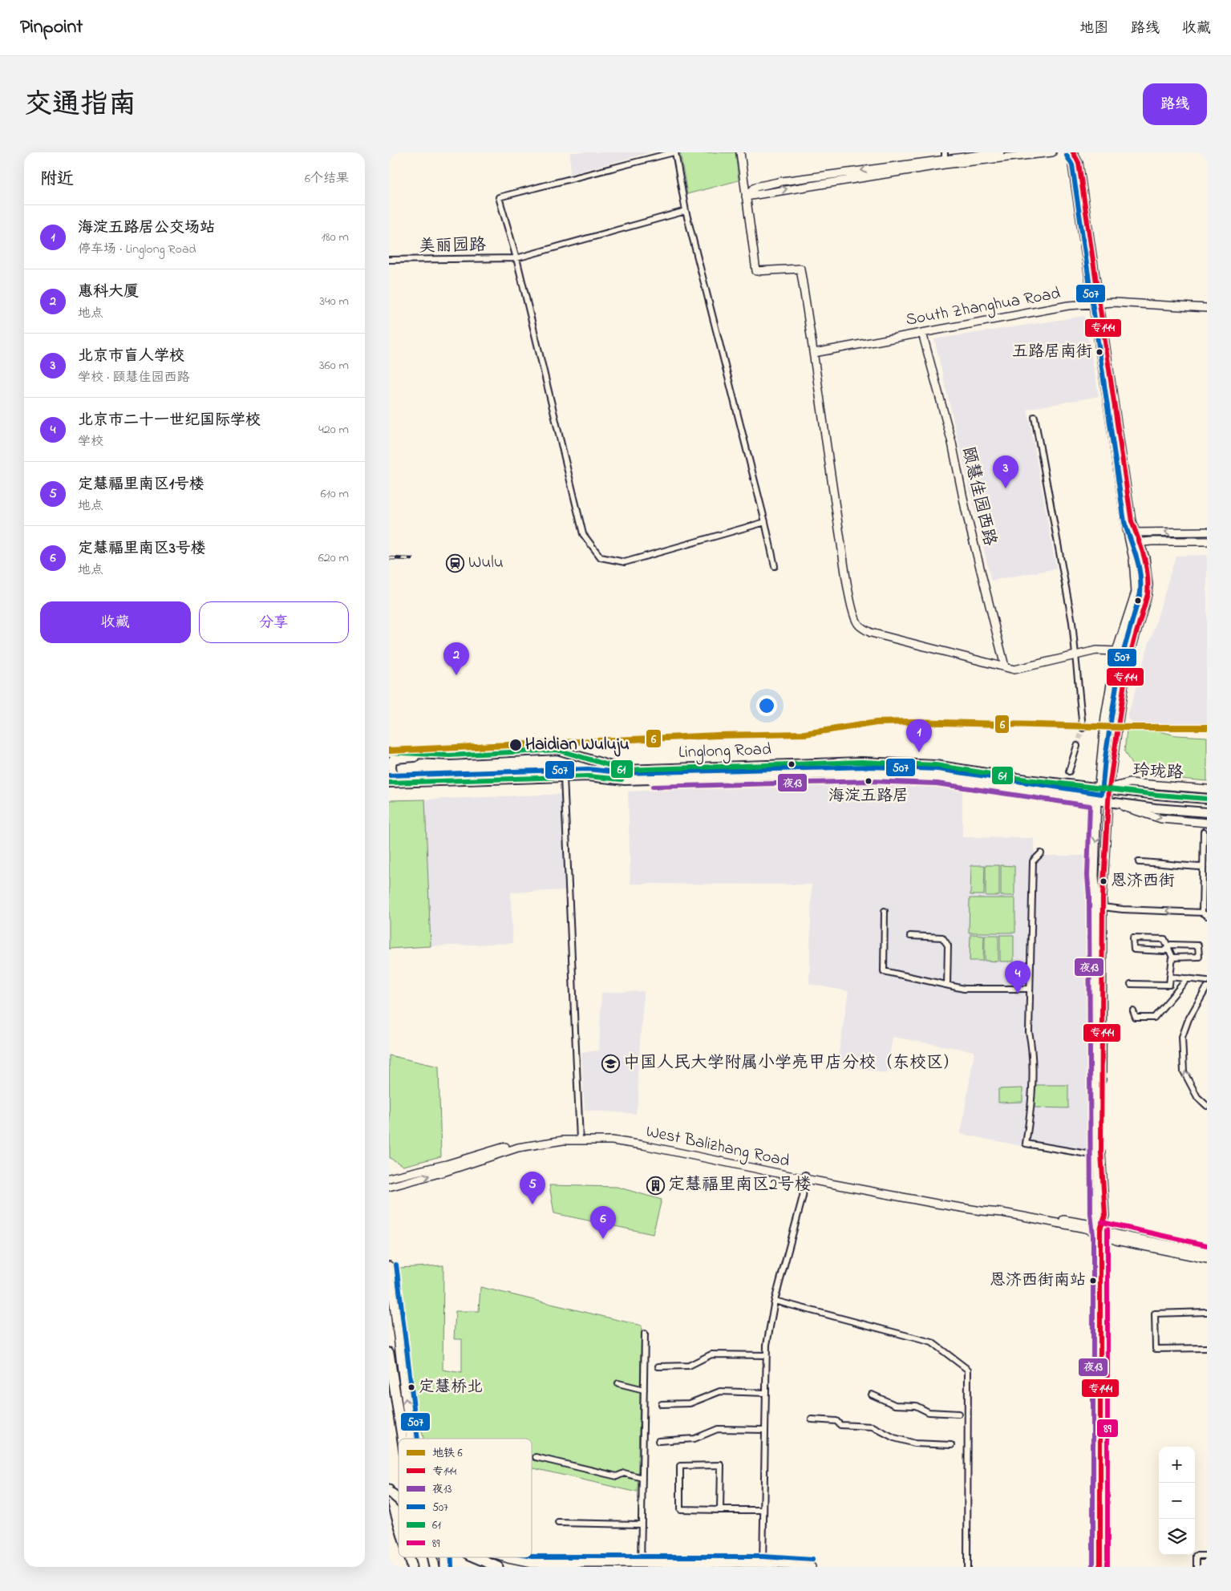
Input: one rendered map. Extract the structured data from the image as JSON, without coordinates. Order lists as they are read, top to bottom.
{
  "streets": {
    "main road": ["Linglong Road"],
    "street": [
      "美丽园路",
      "South Zhanghua Road",
      "颐慧佳园西路",
      "玲珑路",
      "West Balizhang Road"
    ]
  },
  "crossings": [
    ["Linglong Road", "玲珑路"]
  ],
  "places": {
    "other": [
      "五路居南街",
      "Haidian Wuluju",
      "海淀五路居",
      "恩济西街",
      "恩济西街南站",
      "定慧桥北"
    ],
    "station": ["Wulu"],
    "school or university": ["中国人民大学附属小学亮甲店分校（东校区）"],
    "building": ["定慧福里南区2号楼"]
  },
  "lines": [
    "transit line 专144",
    "transit line 507",
    "metro line 6",
    "transit line 61",
    "transit line 夜13",
    "transit line 89"
  ],
  "legend": [
    "地铁 6",
    "专144",
    "夜13",
    "507",
    "61",
    "89"
  ],
  "page": {
    "header": "Pinpoint",
    "nav": ["地图", "路线", "收藏"],
    "title": "交通指南",
    "buttons": [
      "路线",
      ["收藏", "分享"]
    ],
    "heading": ["附近", "6个结果"],
    "list": [
      {
        "mark": "1",
        "name": "海淀五路居公交场站",
        "note": "停车场 · Linglong Road",
        "value": "180 m"
      },
      {
        "mark": "2",
        "name": "惠科大厦",
        "note": "地点",
        "value": "340 m"
      },
      {
        "mark": "3",
        "name": "北京市盲人学校",
        "note": "学校 · 颐慧佳园西路",
        "value": "360 m"
      },
      {
        "mark": "4",
        "name": "北京市二十一世纪国际学校",
        "note": "学校",
        "value": "420 m"
      },
      {
        "mark": "5",
        "name": "定慧福里南区1号楼",
        "note": "地点",
        "value": "610 m"
      },
      {
        "mark": "6",
        "name": "定慧福里南区3号楼",
        "note": "地点",
        "value": "620 m"
      }
    ],
    "pins": [
      "3",
      "2",
      "1",
      "4",
      "5",
      "6"
    ],
    "map_buttons": ["+", "−"]
  }
}
